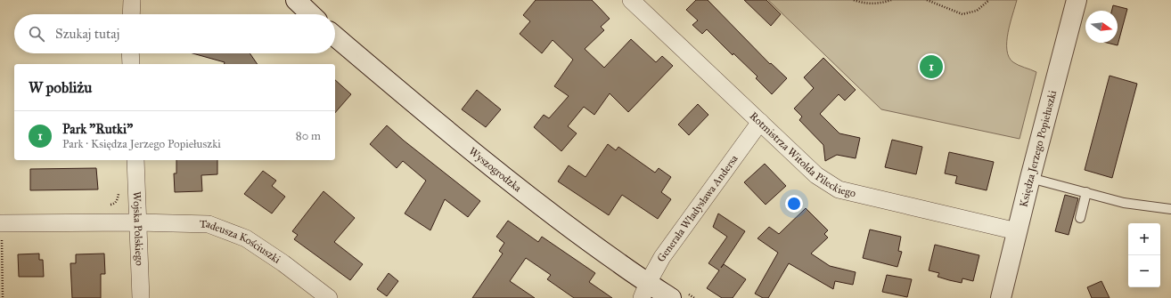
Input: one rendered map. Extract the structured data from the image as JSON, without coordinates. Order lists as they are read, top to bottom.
{
  "streets": {
    "main road": ["Księdza Jerzego Popiełuszki", "Wyszogrodzka"],
    "street": [
      "Rotmistrza Witolda Pileckiego",
      "Generała Władysława Andersa",
      "Wojska Polskiego",
      "Tadeusza Kościuszki"
    ]
  },
  "crossings": [
    ["Księdza Jerzego Popiełuszki", "Rotmistrza Witolda Pileckiego"],
    ["Rotmistrza Witolda Pileckiego", "Generała Władysława Andersa"],
    ["Wyszogrodzka", "Generała Władysława Andersa"],
    ["Wojska Polskiego", "Tadeusza Kościuszki"]
  ],
  "north": "right",
  "page": {
    "search": "Szukaj tutaj",
    "pins": "1",
    "heading": "W pobliżu",
    "list": [
      {
        "mark": "1",
        "name": "Park \"Rutki\"",
        "note": "Park · Księdza Jerzego Popiełuszki",
        "value": "80 m"
      }
    ],
    "map_buttons": ["+", "−"]
  }
}
